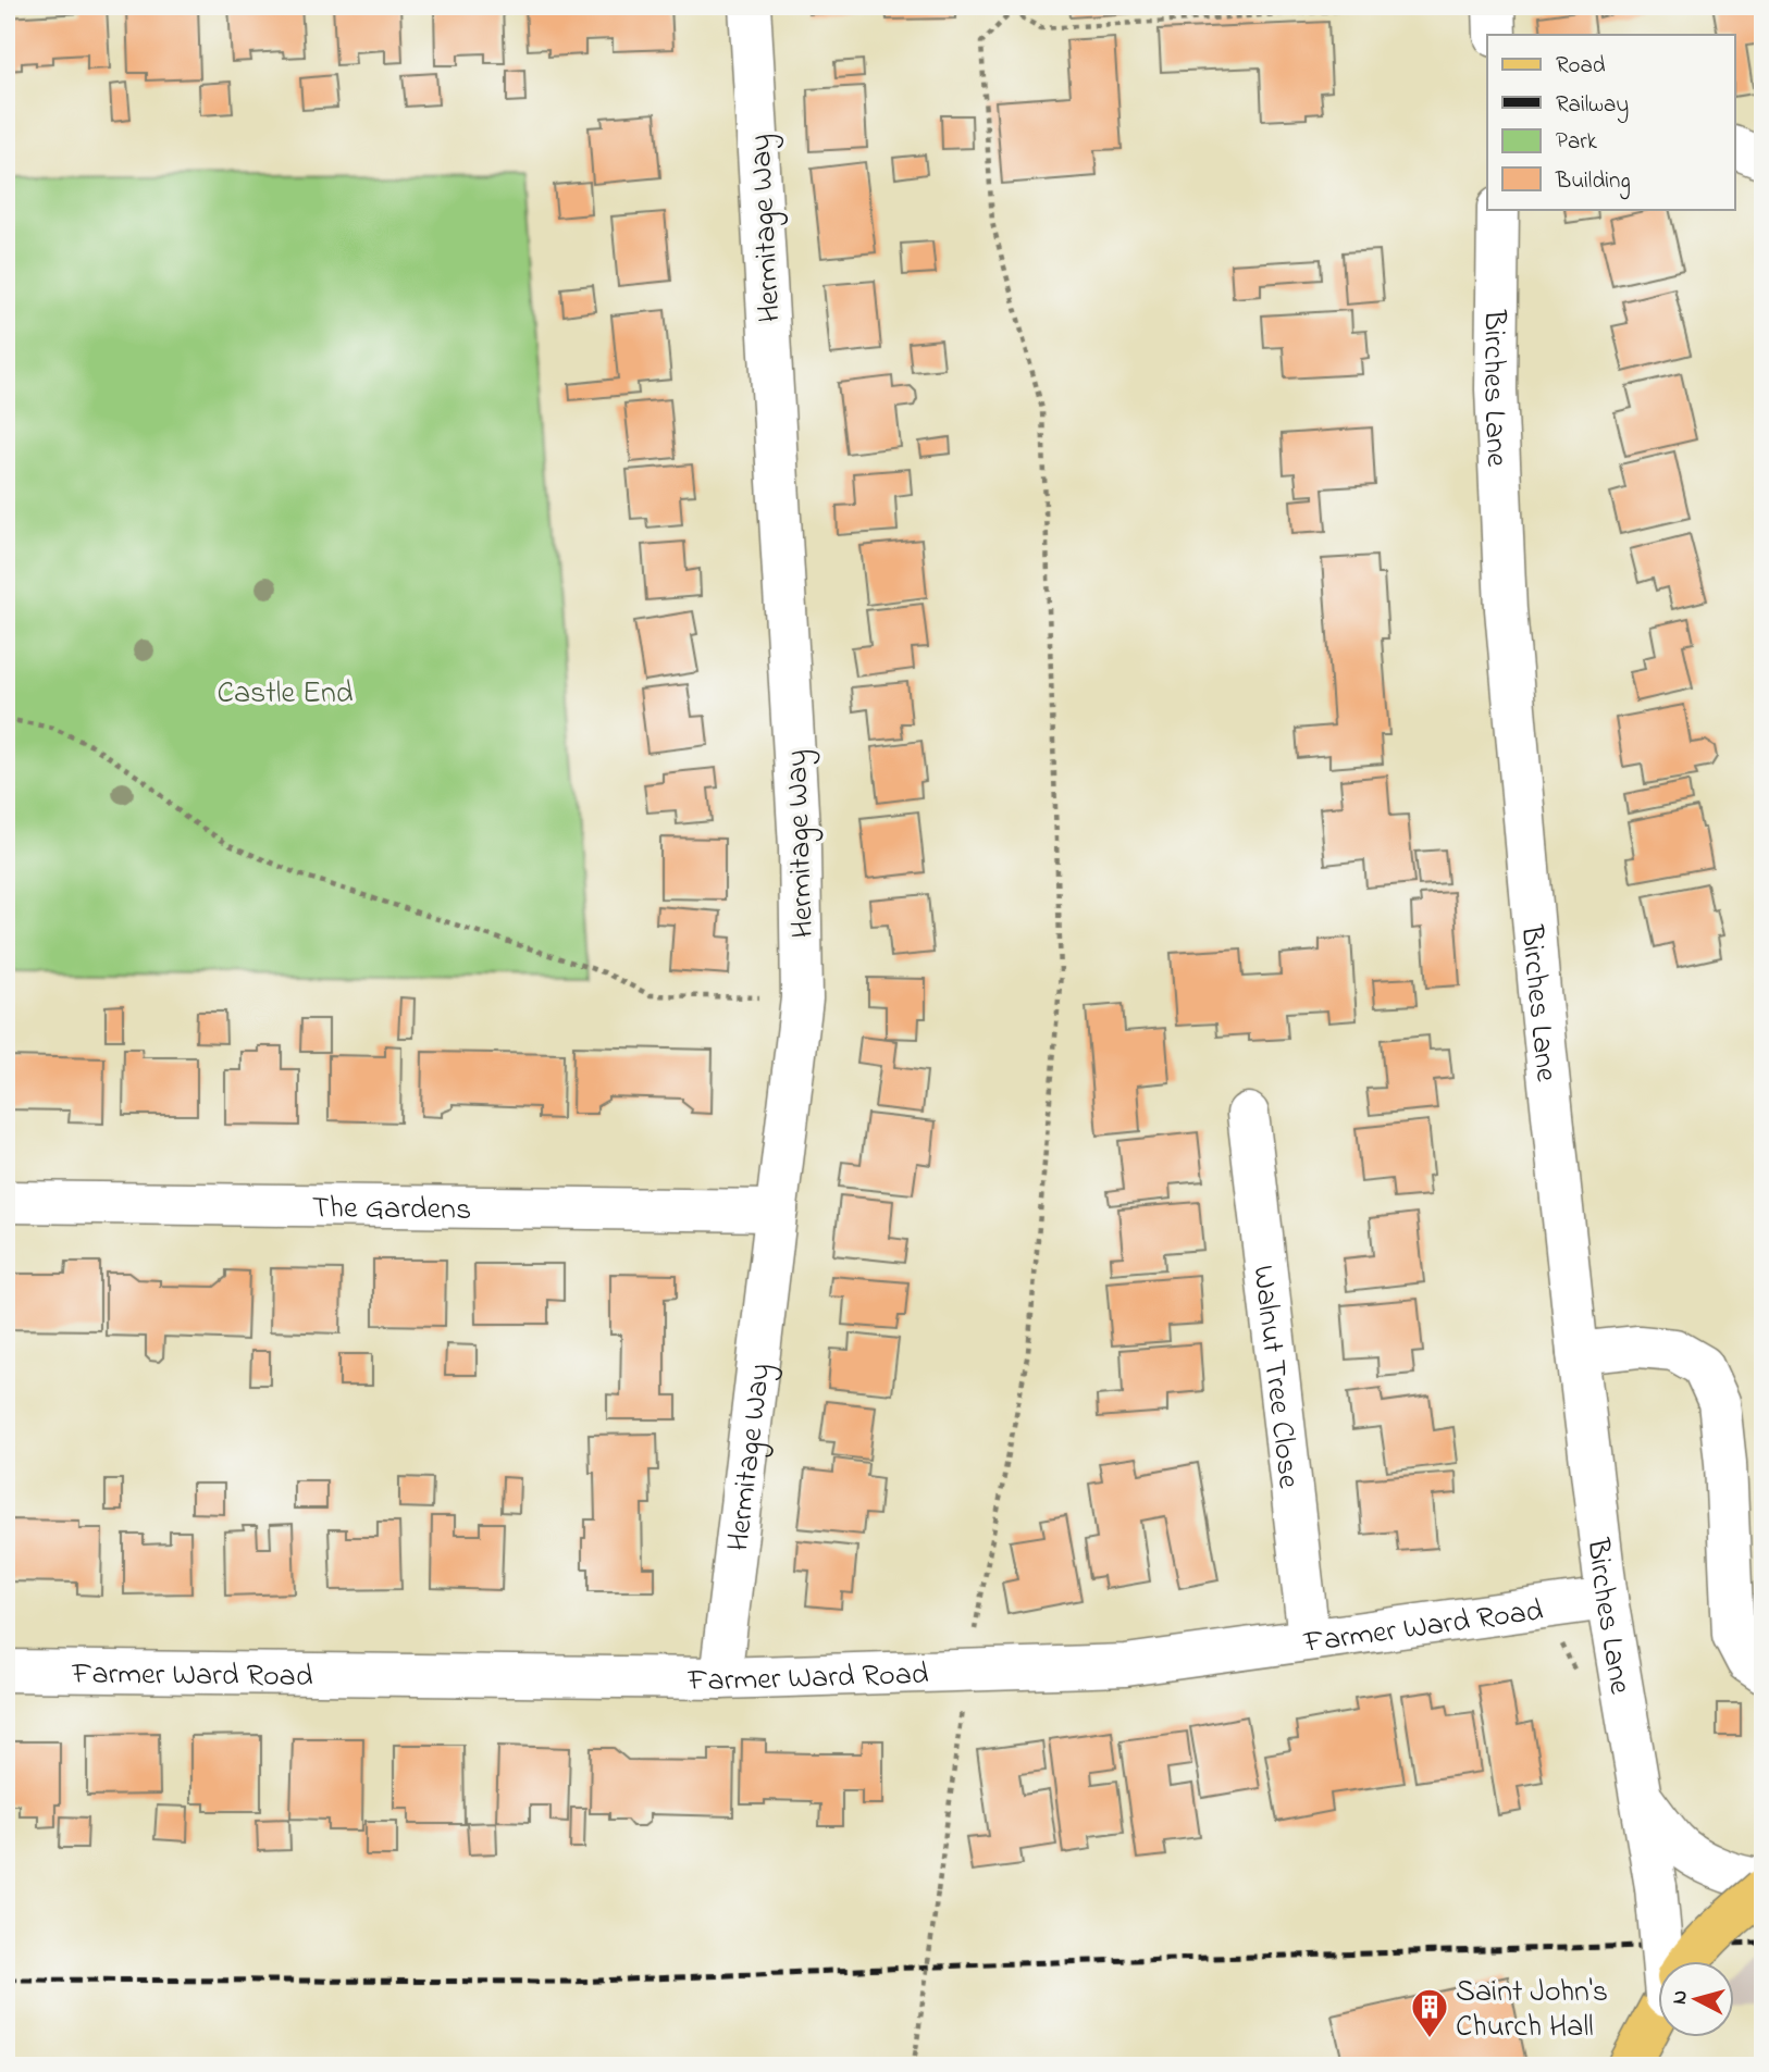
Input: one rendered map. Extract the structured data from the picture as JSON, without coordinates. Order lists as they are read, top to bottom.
{
  "streets": {
    "street": [
      "Hermitage Way",
      "Birches Lane",
      "The Gardens",
      "Walnut Tree Close",
      "Farmer Ward Road"
    ]
  },
  "crossings": [
    ["Hermitage Way", "The Gardens"],
    ["Hermitage Way", "Farmer Ward Road"],
    ["Birches Lane", "Farmer Ward Road"],
    ["Walnut Tree Close", "Farmer Ward Road"]
  ],
  "parks": ["Castle End"],
  "places": {
    "building": ["Saint John's Church Hall"]
  },
  "legend": [
    "Road",
    "Railway",
    "Park",
    "Building"
  ],
  "north": "left"
}
